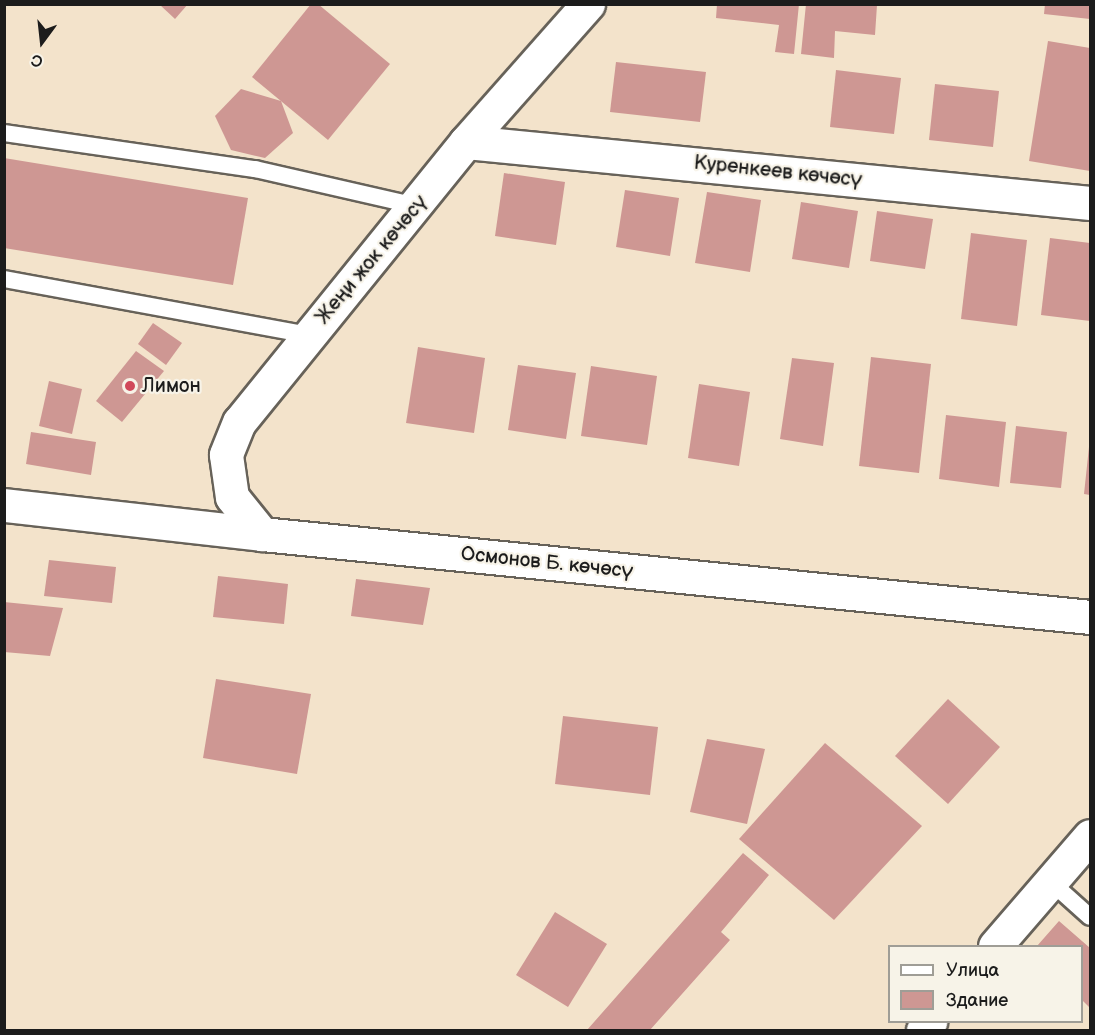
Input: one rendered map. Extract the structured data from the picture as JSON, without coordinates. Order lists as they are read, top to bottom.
{
  "streets": {
    "main road": ["Куренкеев көчөсү", "Жеңи жок көчөсү", "Осмонов Б. көчөсү"]
  },
  "crossings": [
    ["Куренкеев көчөсү", "Жеңи жок көчөсү"],
    ["Жеңи жок көчөсү", "Осмонов Б. көчөсү"]
  ],
  "places": ["Лимон"],
  "legend": ["Улица", "Здание"],
  "north": "bottom"
}
